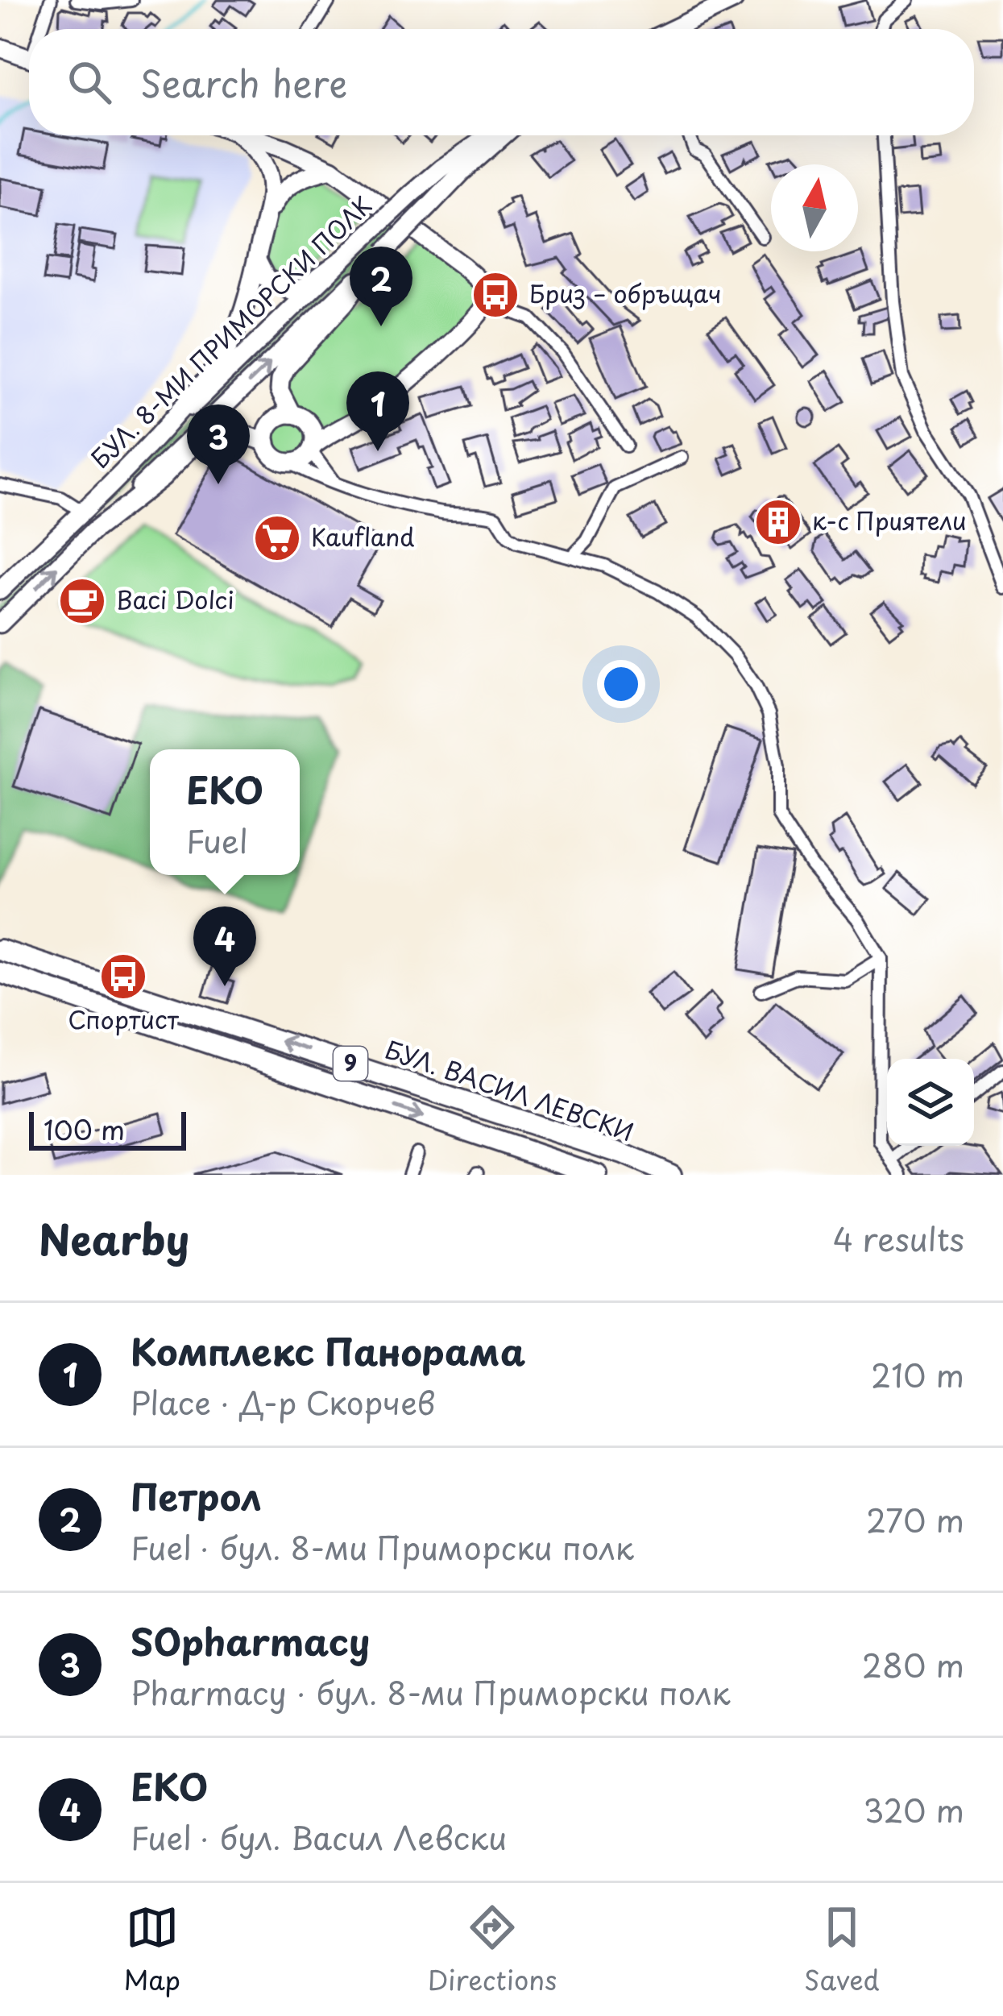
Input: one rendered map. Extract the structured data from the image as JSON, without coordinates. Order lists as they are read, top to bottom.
{
  "streets": {
    "highway": ["9", "БУЛ. ВАСИЛ ЛЕВСКИ"],
    "main road": ["БУЛ. 8-МИ ПРИМОРСКИ ПОЛК"]
  },
  "places": {
    "bus stop": ["Бриз – обръщач", "Спортист"],
    "building": ["к-с Приятели"],
    "supermarket": ["Kaufland"],
    "cafe": ["Baci Dolci"]
  },
  "scale_bar": "100 m",
  "north": "top",
  "page": {
    "search": "Search here",
    "pins": [
      "2",
      "1",
      "3",
      "4"
    ],
    "popup": ["EKO", "Fuel"],
    "scale": "100 m",
    "heading": ["Nearby", "4 results"],
    "list": [
      {
        "mark": "1",
        "name": "Комплекс Панорама",
        "note": "Place · Д-р Скорчев",
        "value": "210 m"
      },
      {
        "mark": "2",
        "name": "Петрол",
        "note": "Fuel · бул. 8-ми Приморски полк",
        "value": "270 m"
      },
      {
        "mark": "3",
        "name": "SOpharmacy",
        "note": "Pharmacy · бул. 8-ми Приморски полк",
        "value": "280 m"
      },
      {
        "mark": "4",
        "name": "EKO",
        "note": "Fuel · бул. Васил Левски",
        "value": "320 m"
      }
    ],
    "nav": ["Map", "Directions", "Saved"]
  }
}
